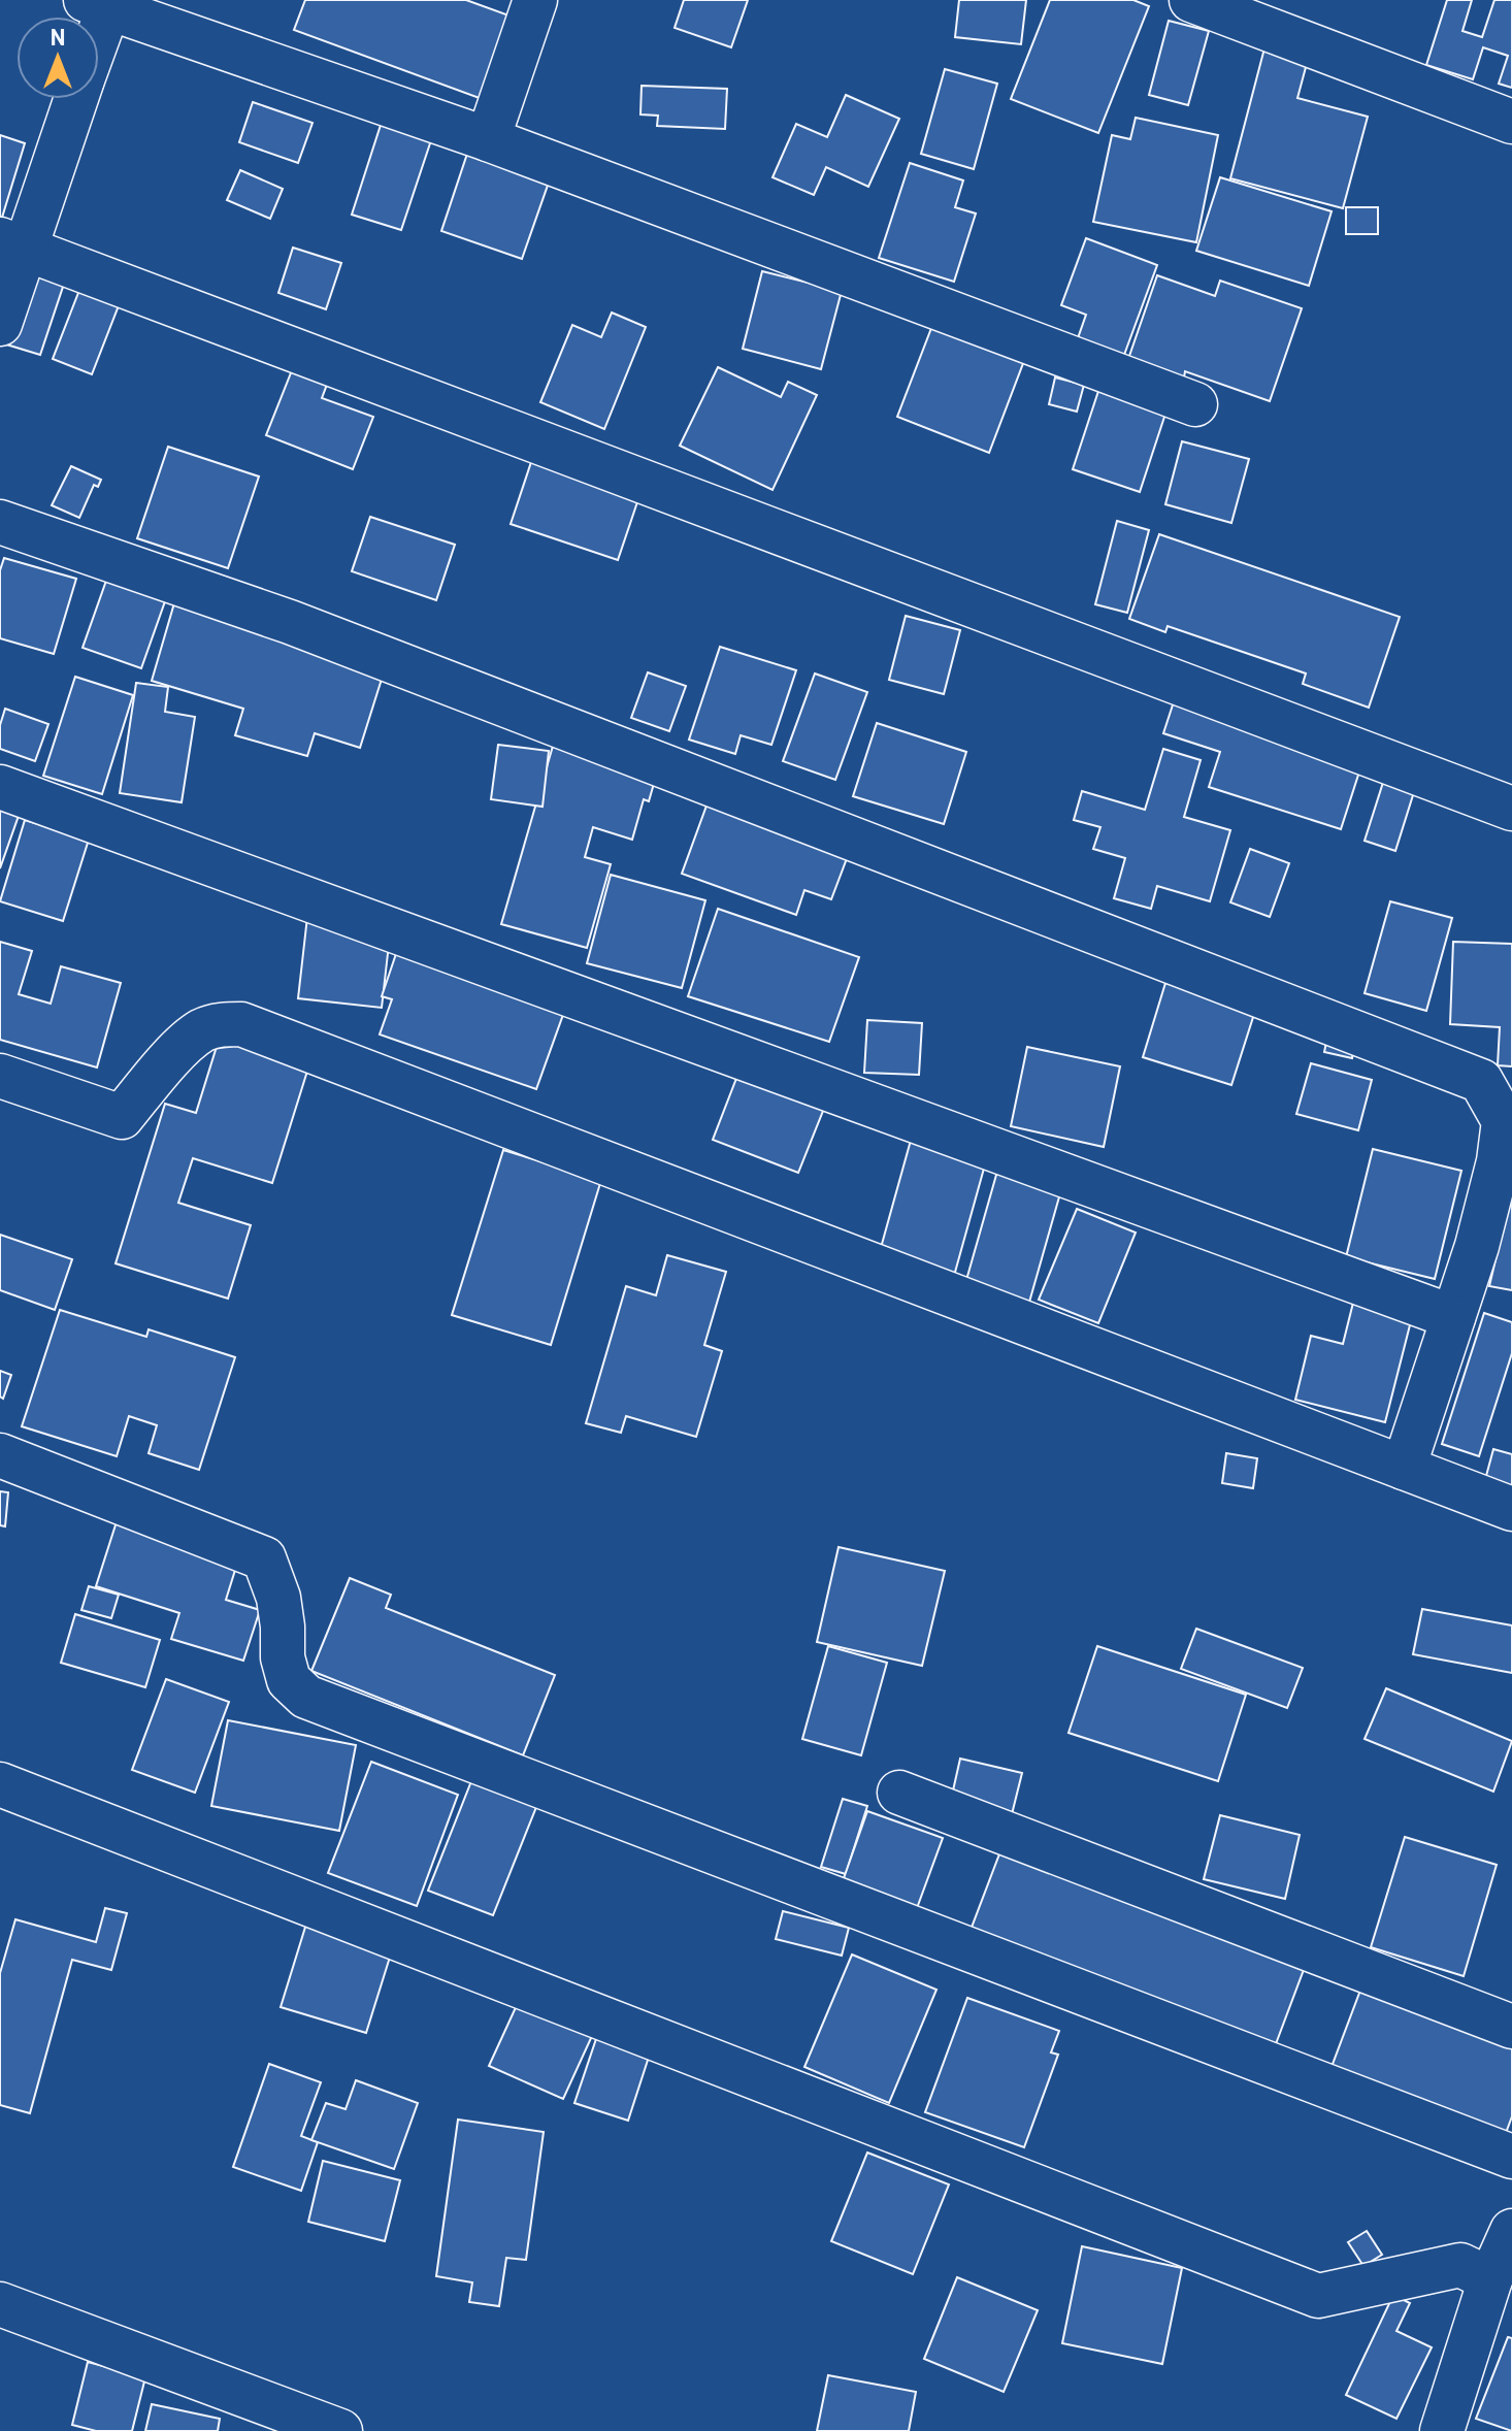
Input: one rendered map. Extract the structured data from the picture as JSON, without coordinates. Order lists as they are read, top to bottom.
{
  "north": "top"
}
